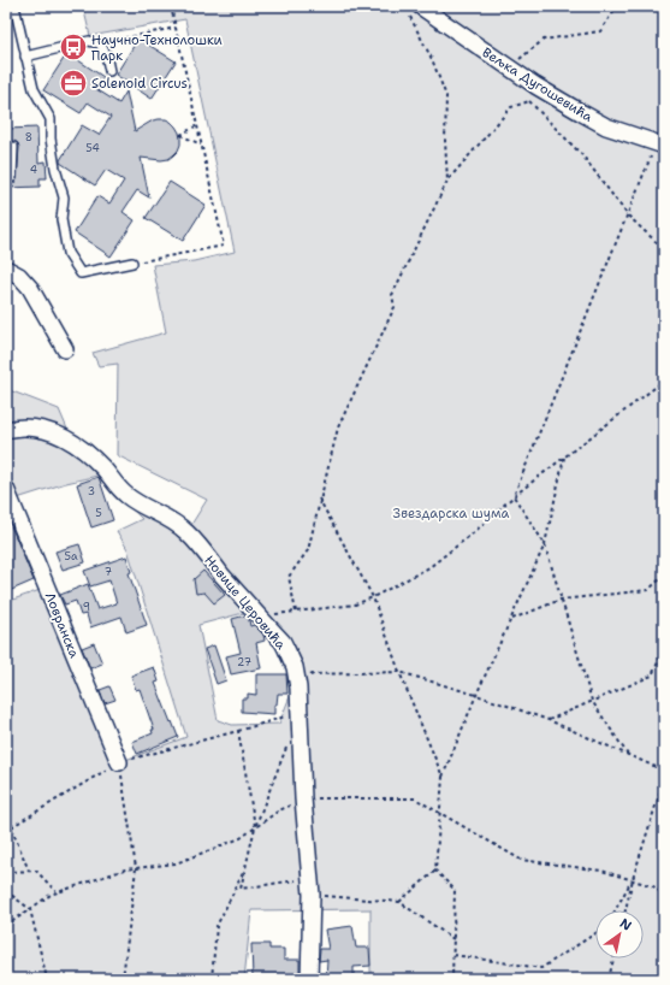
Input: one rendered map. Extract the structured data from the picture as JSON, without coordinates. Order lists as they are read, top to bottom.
{
  "streets": {
    "street": ["Вељка Дугошевића", "Новице Церовића", "Ловранска"]
  },
  "parks": ["Звездарска шума"],
  "places": {
    "bus stop": ["Научно-Технолошки Парк"],
    "office": ["Solenoid Circus"]
  },
  "house_numbers": [
    "8",
    "54",
    "4",
    "3",
    "5",
    "5a",
    "7",
    "9",
    "27"
  ],
  "north": "top right"
}
